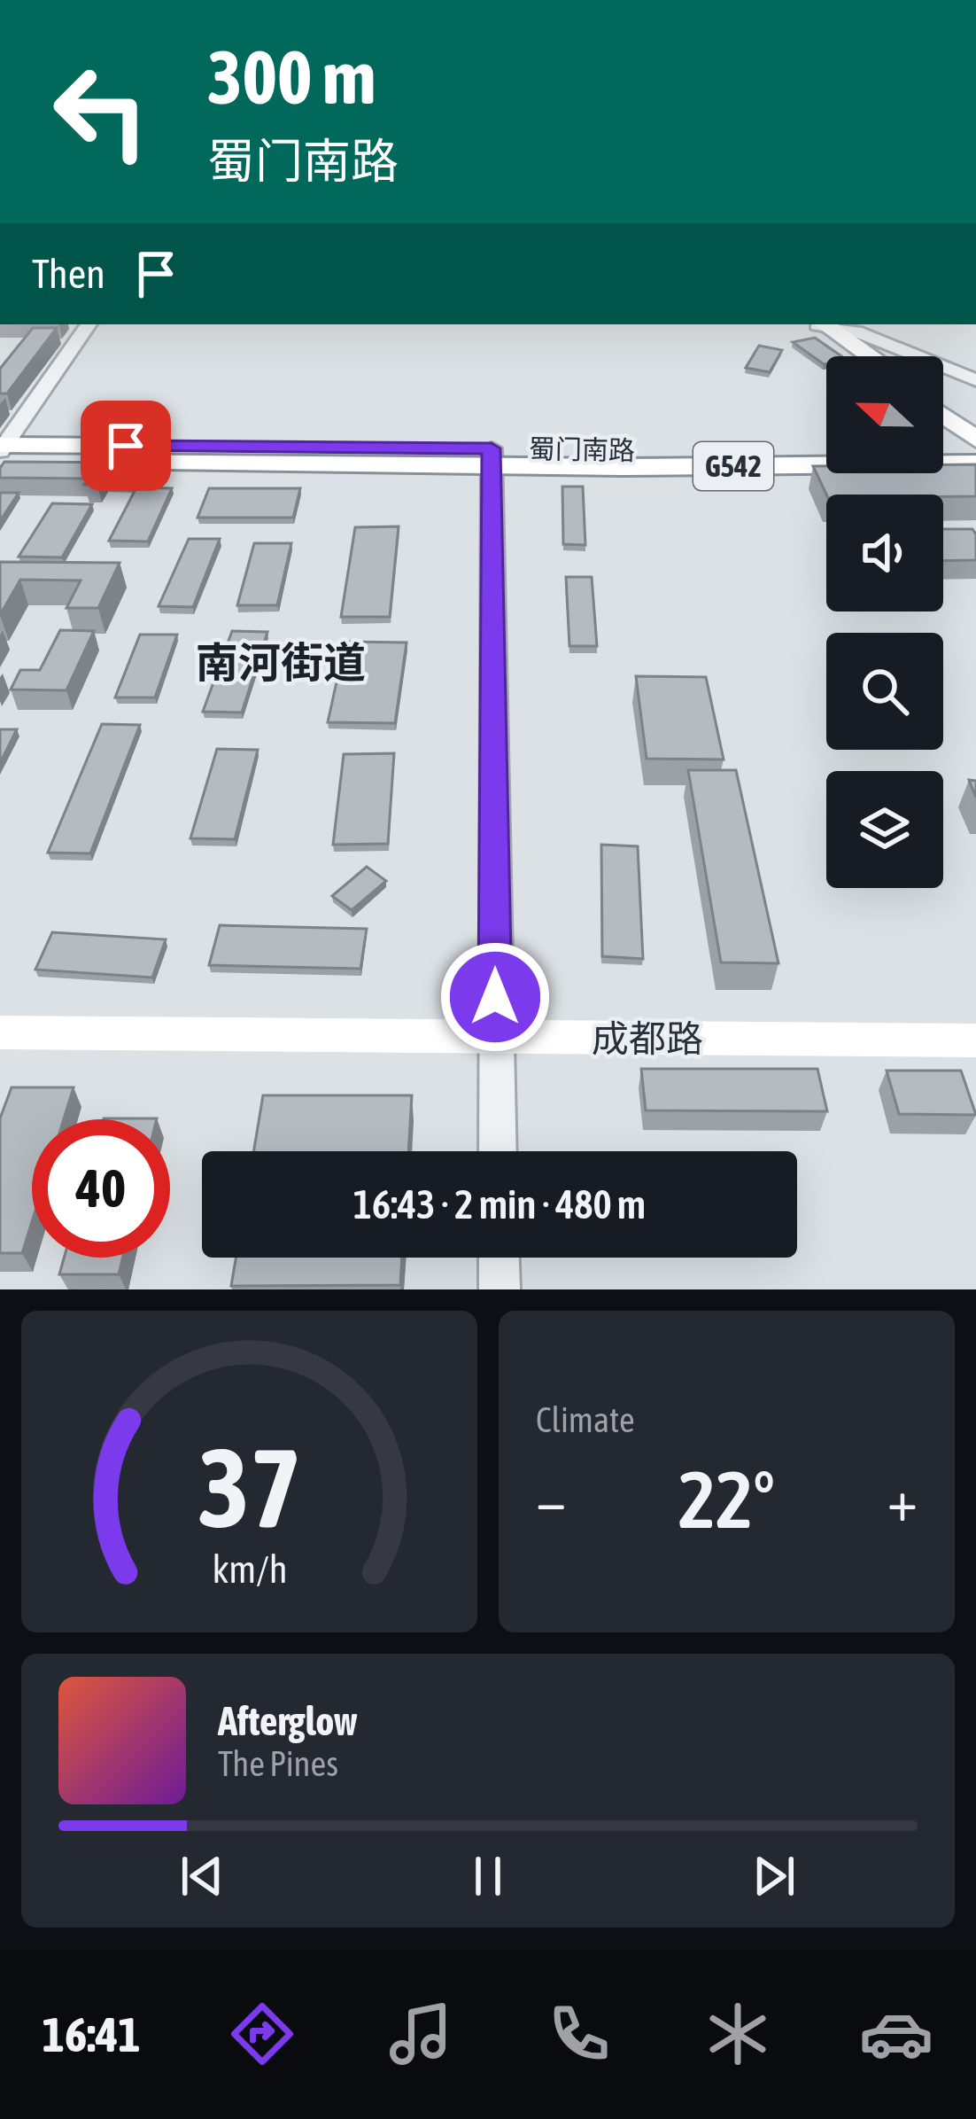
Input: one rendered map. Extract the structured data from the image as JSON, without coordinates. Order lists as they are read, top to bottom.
{
  "streets": {
    "main road": ["蜀门南路", "G542", "成都路"]
  },
  "districts": ["南河街道"],
  "north": "left",
  "page": {
    "turn": ["300 m", "蜀门南路"],
    "then": "Then",
    "limit": "40",
    "trip": "16:43 · 2 min · 480 m",
    "tile": "Climate",
    "heat": ["−", "22°", "+"],
    "song": ["Afterglow", "The Pines"],
    "tabs": "16:41",
    "gauge": ["37", "km/h"]
  }
}
